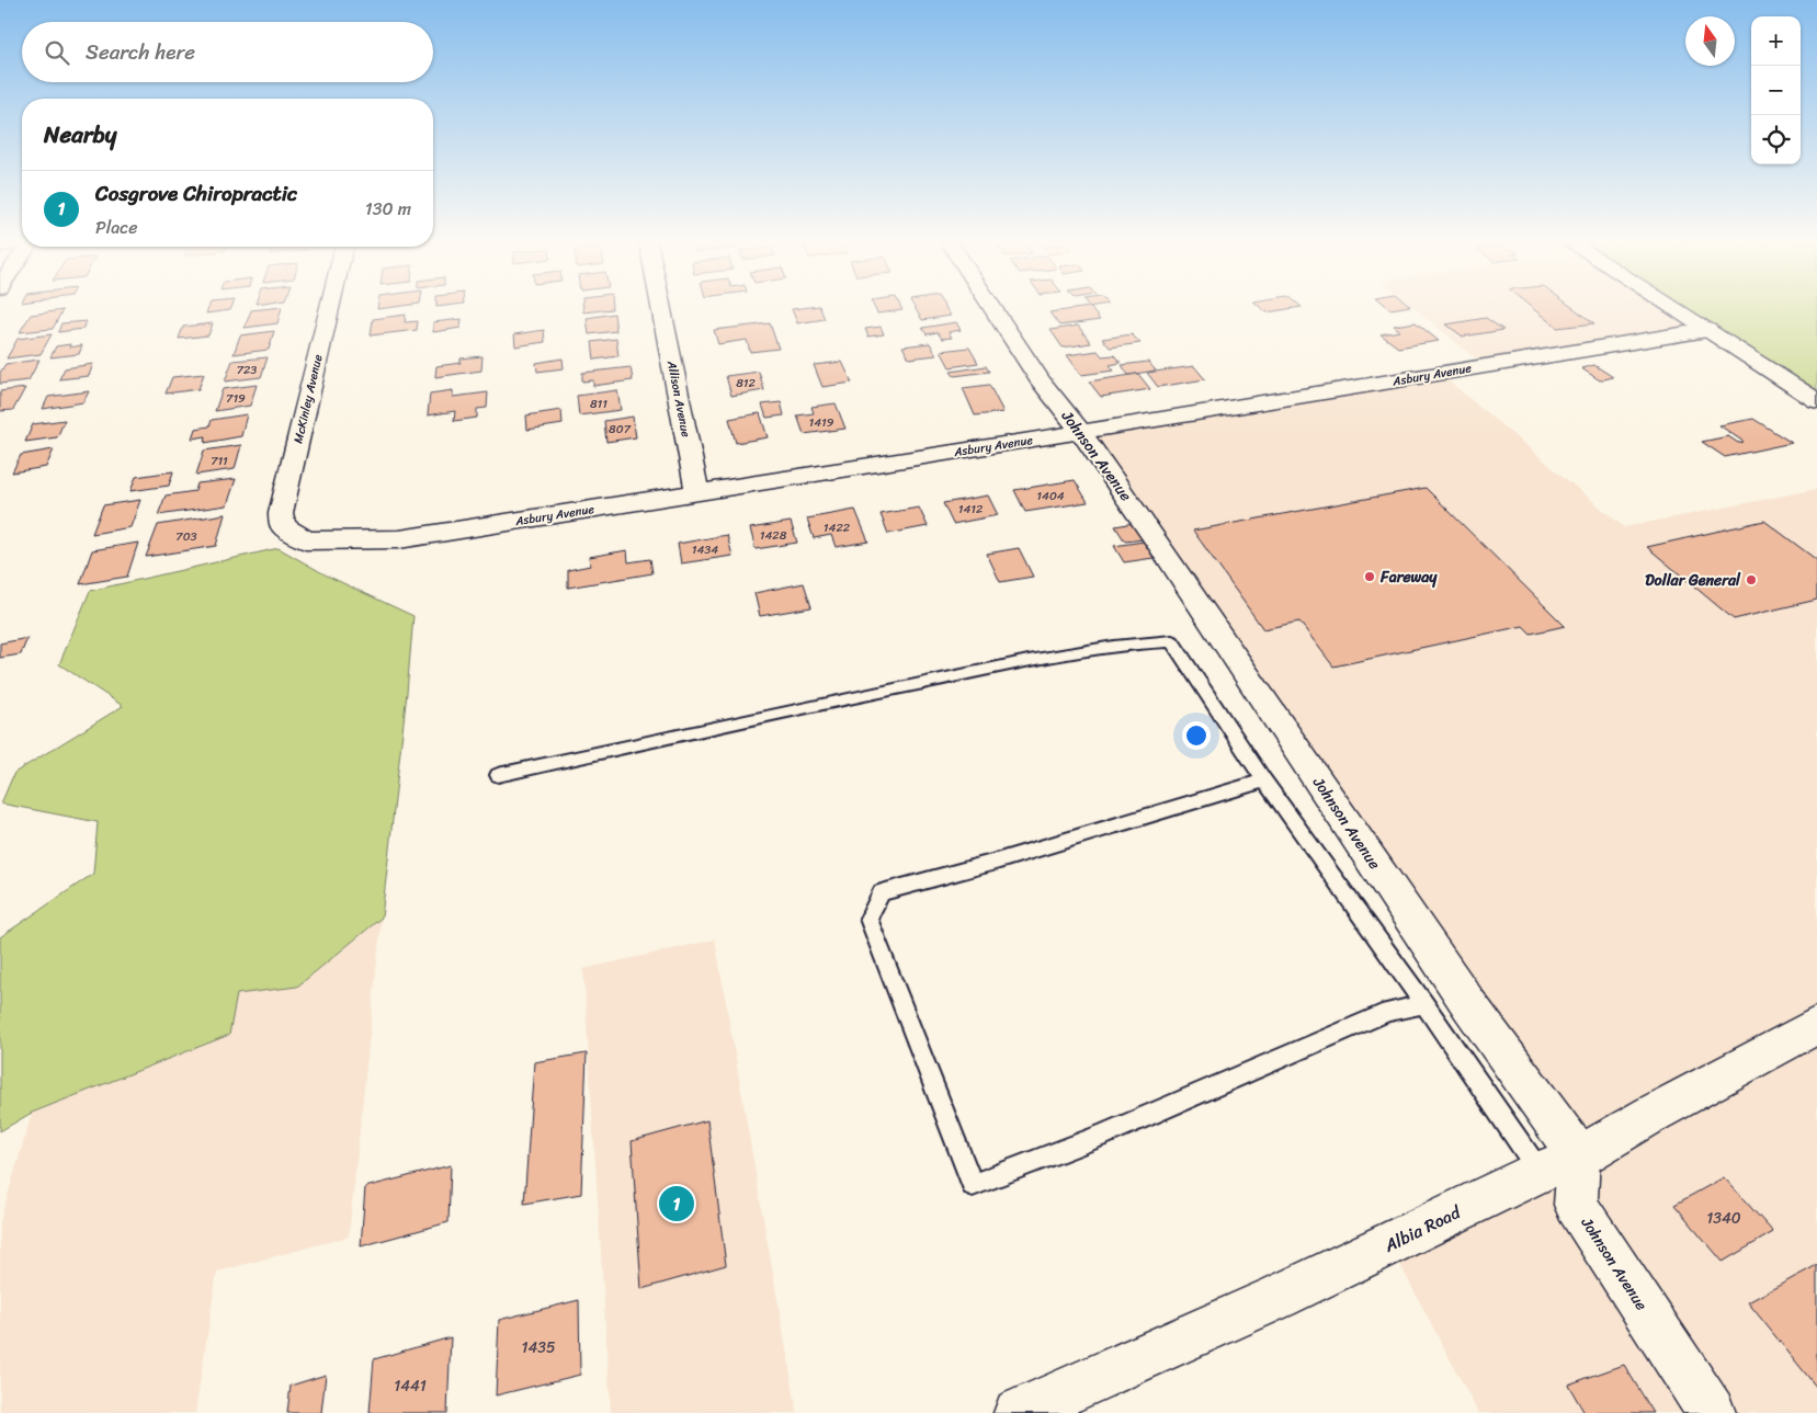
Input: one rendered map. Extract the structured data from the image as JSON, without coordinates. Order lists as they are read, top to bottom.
{
  "streets": {
    "street": [
      "Asbury Avenue",
      "McKinley Avenue",
      "Allison Avenue",
      "Johnson Avenue",
      "Albia Road"
    ]
  },
  "crossings": [
    ["Asbury Avenue", "McKinley Avenue"],
    ["Asbury Avenue", "Allison Avenue"],
    ["Asbury Avenue", "Johnson Avenue"],
    ["Johnson Avenue", "Albia Road"]
  ],
  "places": ["Fareway", "Dollar General"],
  "house_numbers": [
    "723",
    "812",
    "719",
    "811",
    "1419",
    "807",
    "711",
    "1404",
    "1412",
    "1422",
    "1428",
    "703",
    "1434",
    "1340",
    "1435",
    "1441"
  ],
  "north": "top",
  "page": {
    "map_buttons": ["+", "−"],
    "search": "Search here",
    "heading": "Nearby",
    "list": [
      {
        "mark": "1",
        "name": "Cosgrove Chiropractic",
        "note": "Place",
        "value": "130 m"
      }
    ],
    "pins": "1"
  }
}
